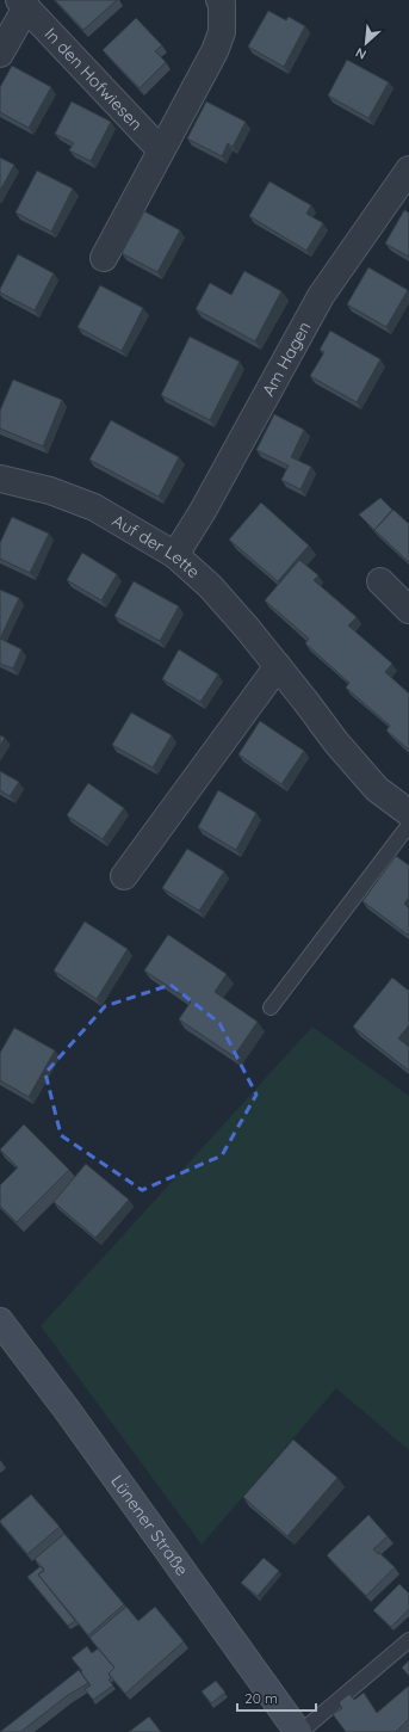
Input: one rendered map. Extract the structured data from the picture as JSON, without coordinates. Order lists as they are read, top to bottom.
{
  "streets": {
    "main road": ["Lünener Straße"],
    "street": ["In den Hofwiesen", "Am Hagen", "Auf der Lette"]
  },
  "crossings": [
    ["Am Hagen", "Auf der Lette"]
  ],
  "scale_bar": "20 m",
  "north": "bottom left"
}
